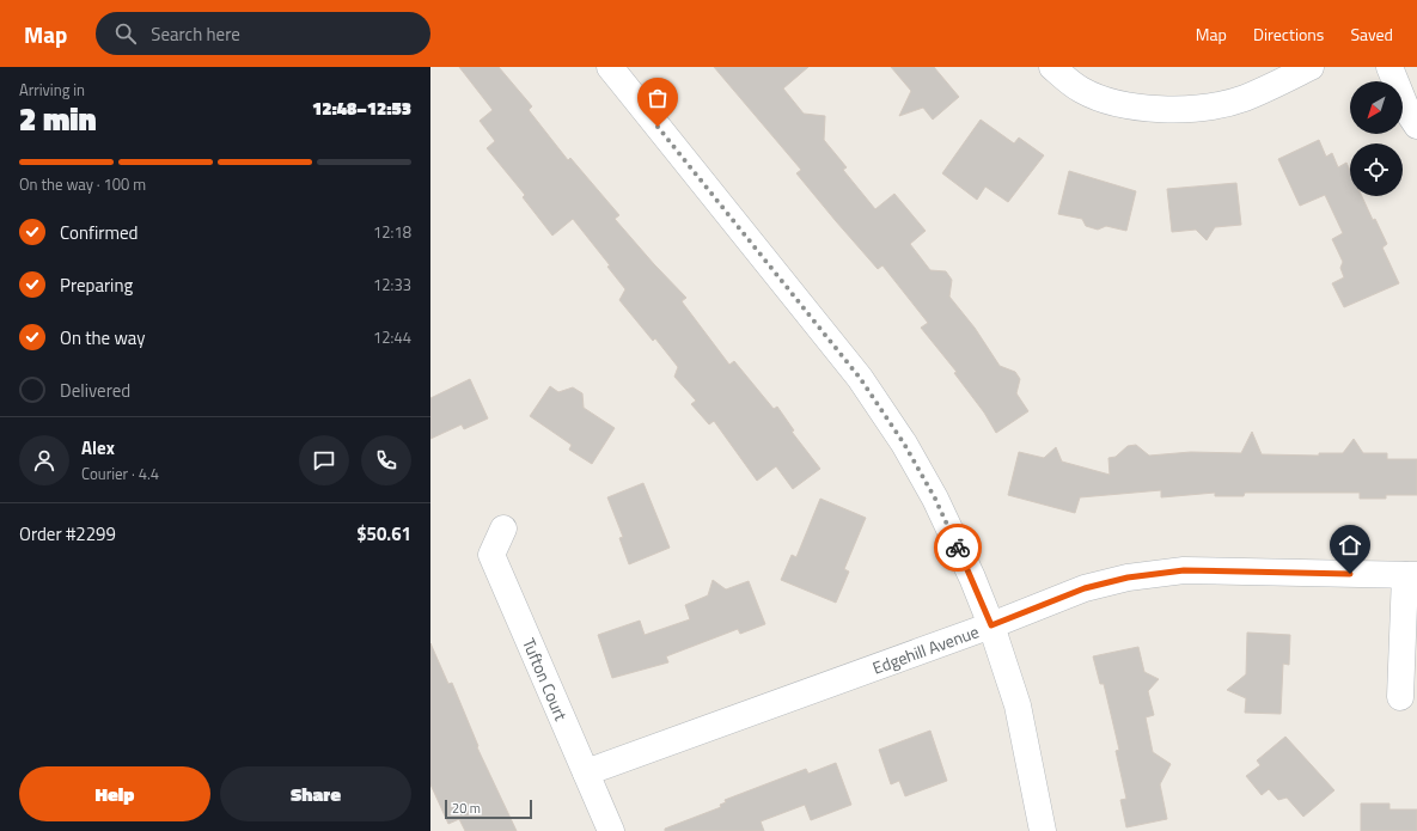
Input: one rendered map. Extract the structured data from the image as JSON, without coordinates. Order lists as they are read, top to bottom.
{
  "streets": {
    "street": ["Edgehill Avenue", "Tufton Court"]
  },
  "crossings": [
    ["Edgehill Avenue", "Tufton Court"]
  ],
  "scale_bar": "20 m",
  "north": "bottom left",
  "page": {
    "header": "Map",
    "search": "Search here",
    "nav": ["Map", "Directions", "Saved"],
    "heading": ["2 min", "Arriving in", "12:48–12:53"],
    "panel": [
      "Alex",
      "Courier · 4.4",
      "Order #2299",
      "$50.61"
    ],
    "bar": "On the way · 100 m",
    "list": [
      ["Confirmed", "12:18"],
      ["Preparing", "12:33"],
      ["On the way", "12:44"],
      "Delivered"
    ],
    "buttons": ["Help", "Share"],
    "scale": "20 m"
  }
}
